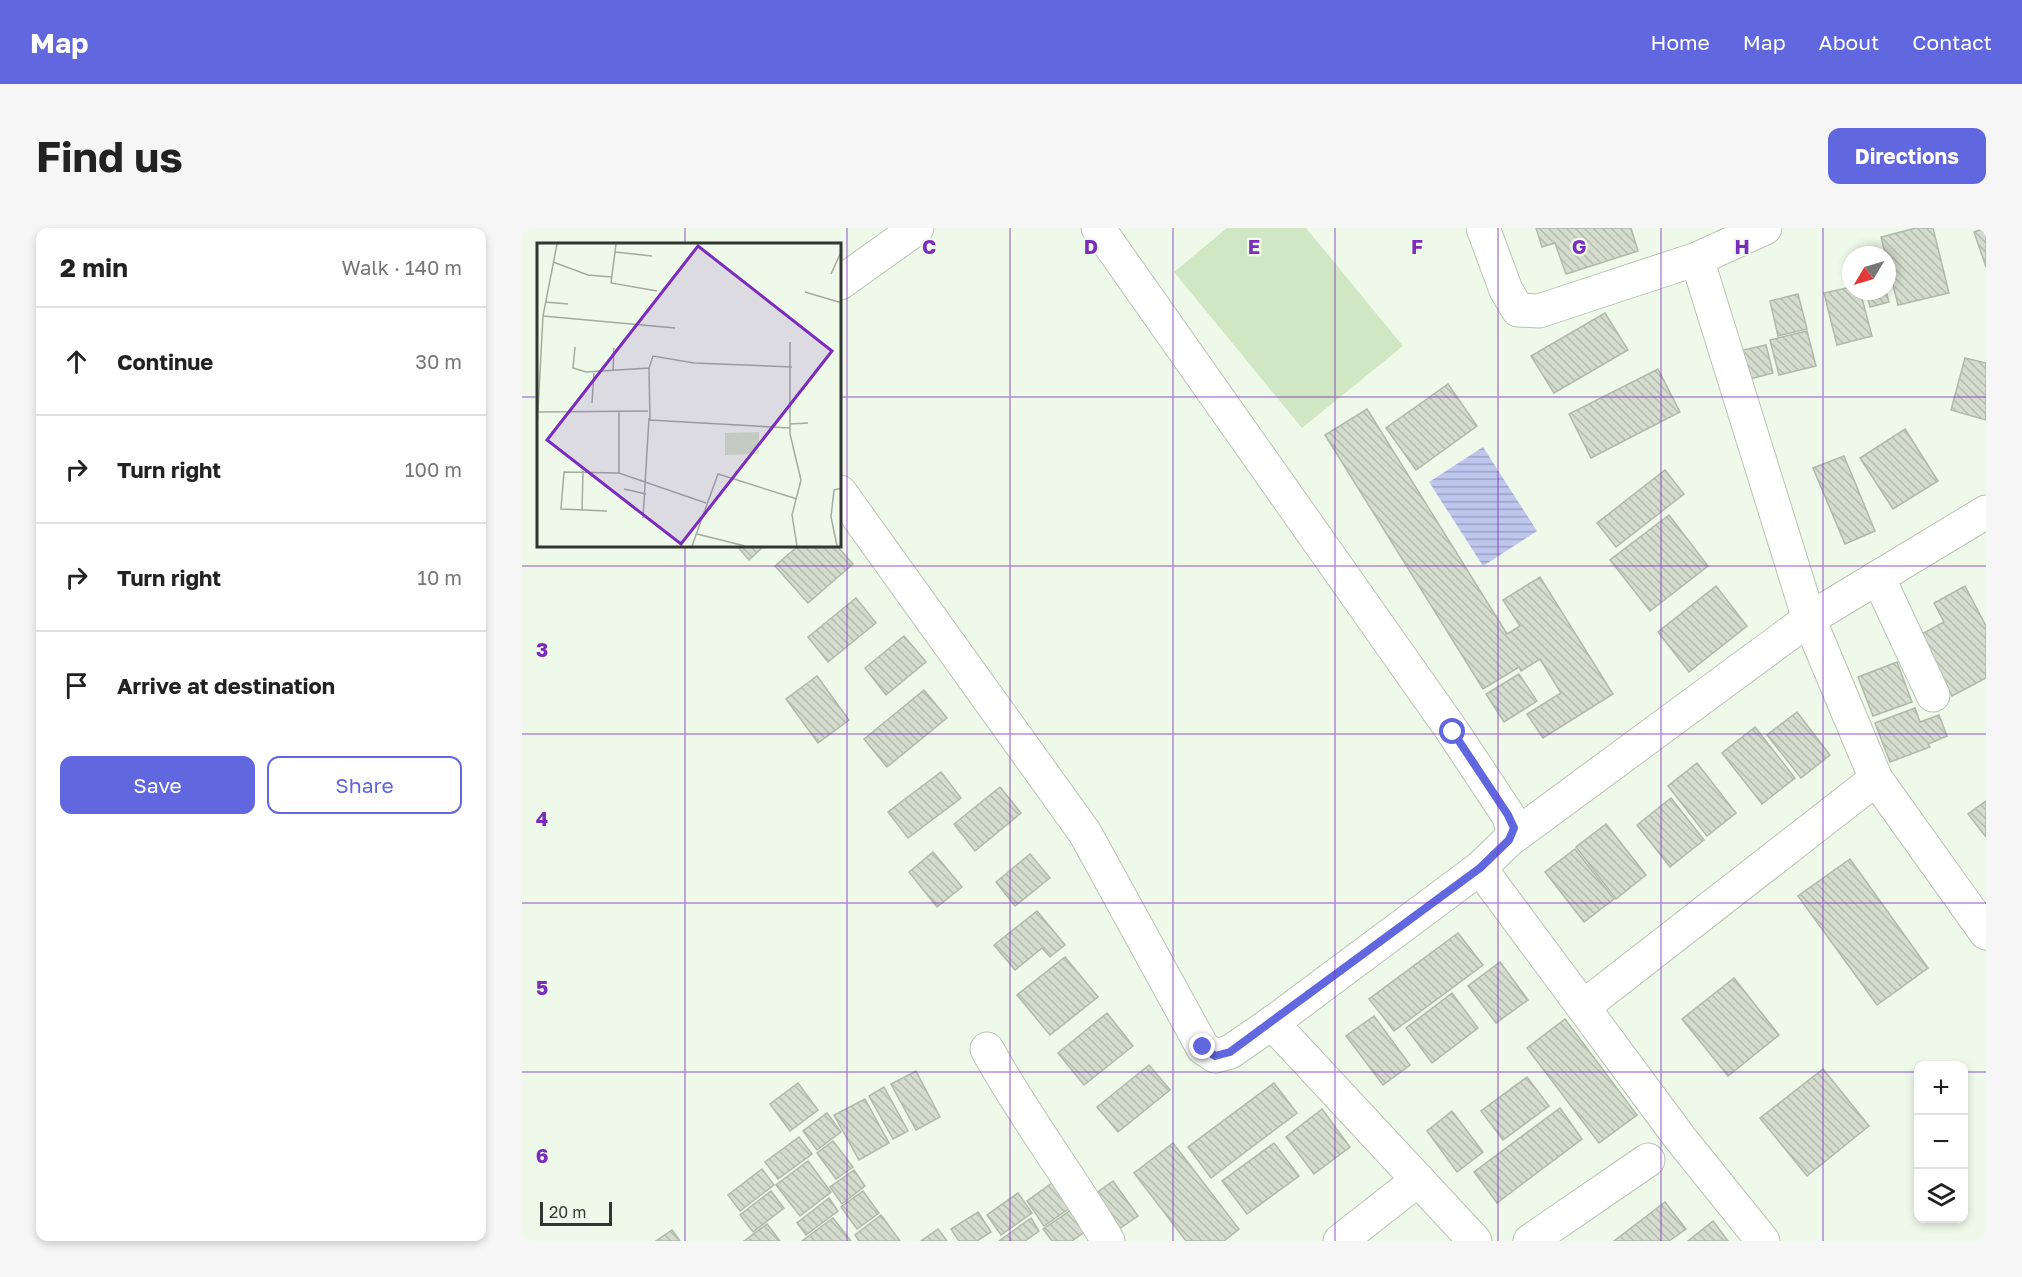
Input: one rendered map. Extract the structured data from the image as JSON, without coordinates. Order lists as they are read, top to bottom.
{
  "scale_bar": "20 m",
  "north": "bottom left",
  "page": {
    "header": "Map",
    "nav": [
      "Home",
      "Map",
      "About",
      "Contact"
    ],
    "buttons": [
      "Directions",
      ["Save", "Share"]
    ],
    "title": "Find us",
    "heading": ["2 min", "Walk · 140 m"],
    "list": [
      ["Continue", "30 m"],
      ["Turn right", "100 m"],
      ["Turn right", "10 m"],
      "Arrive at destination"
    ],
    "map_buttons": ["+", "−"],
    "scale": "20 m"
  },
  "grid": {
    "columns": [
      "C",
      "D",
      "E",
      "F",
      "G",
      "H"
    ],
    "rows": [
      "3",
      "4",
      "5",
      "6"
    ]
  }
}
